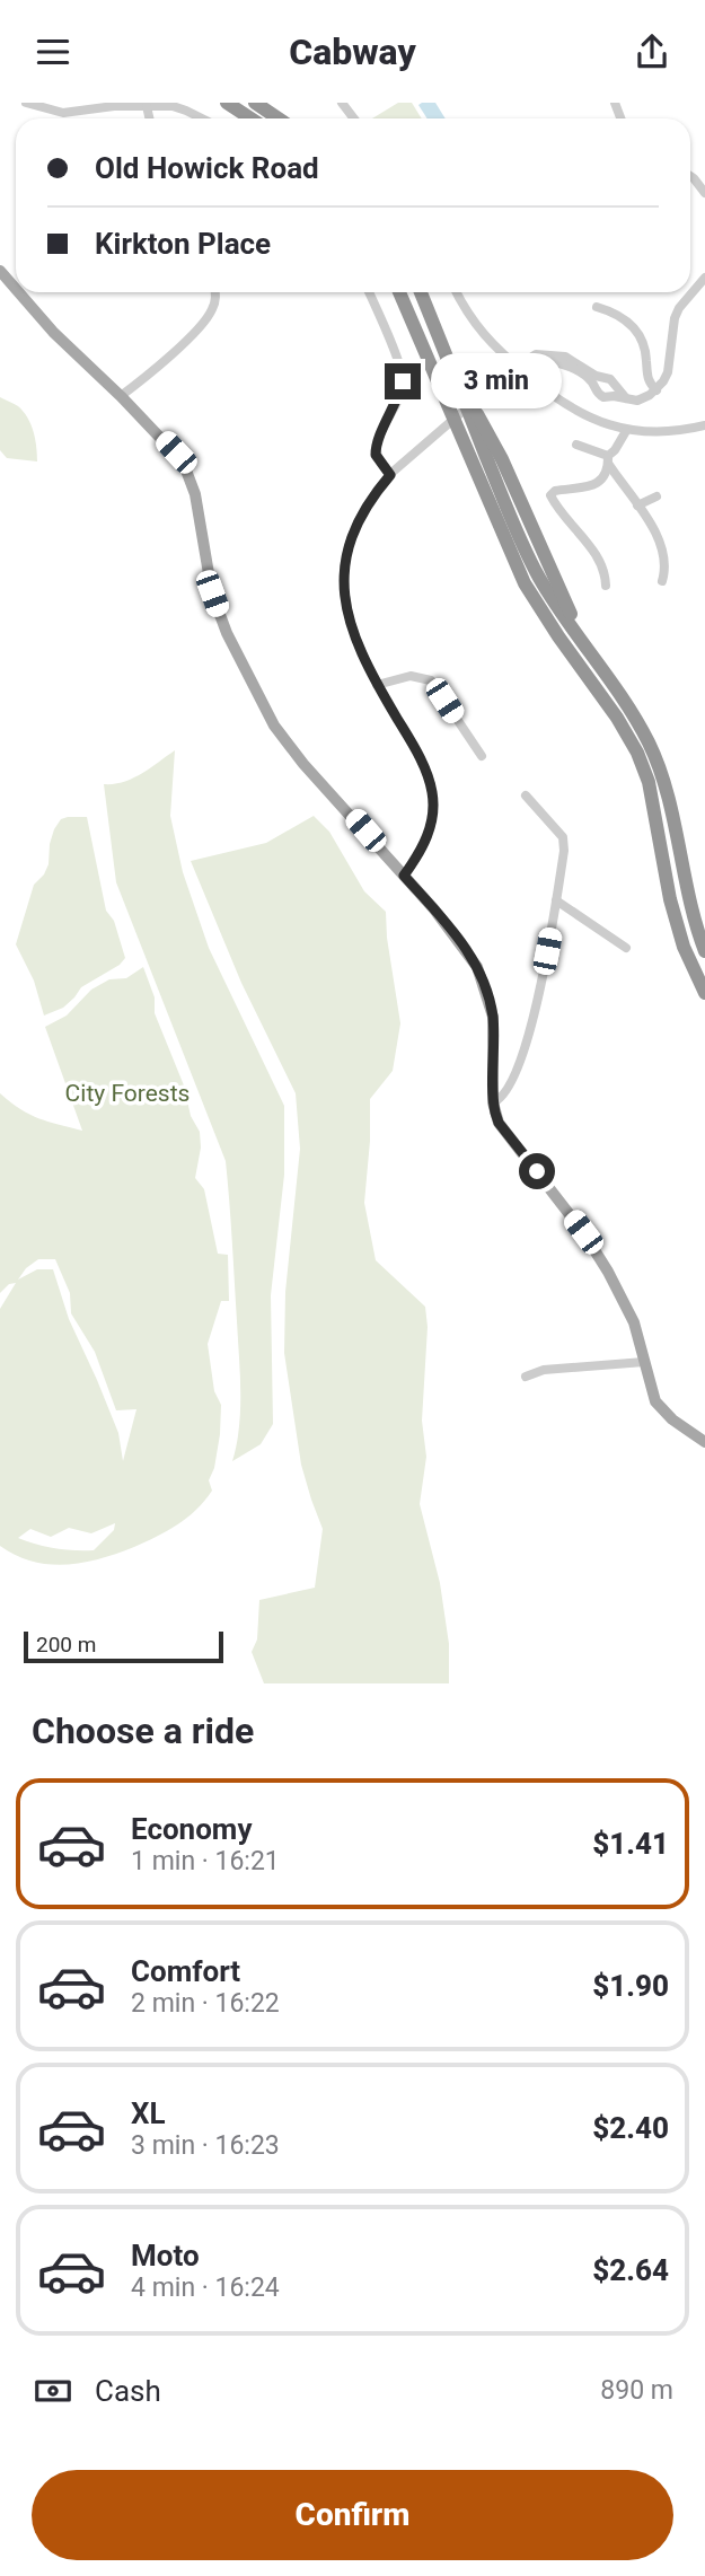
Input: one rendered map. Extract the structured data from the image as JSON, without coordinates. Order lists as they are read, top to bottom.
{
  "parks": ["City Forests"],
  "scale_bar": "200 m",
  "page": {
    "header": "Cabway",
    "banner": ["Old Howick Road", "Kirkton Place"],
    "bubble": "3 min",
    "scale": "200 m",
    "heading": "Choose a ride",
    "list": [
      {
        "name": "Economy",
        "note": "1 min · 16:21",
        "value": "$1.41"
      },
      {
        "name": "Comfort",
        "note": "2 min · 16:22",
        "value": "$1.90"
      },
      {
        "name": "XL",
        "note": "3 min · 16:23",
        "value": "$2.40"
      },
      {
        "name": "Moto",
        "note": "4 min · 16:24",
        "value": "$2.64"
      }
    ],
    "pay": ["Cash", "890 m"],
    "buttons": "Confirm"
  }
}
